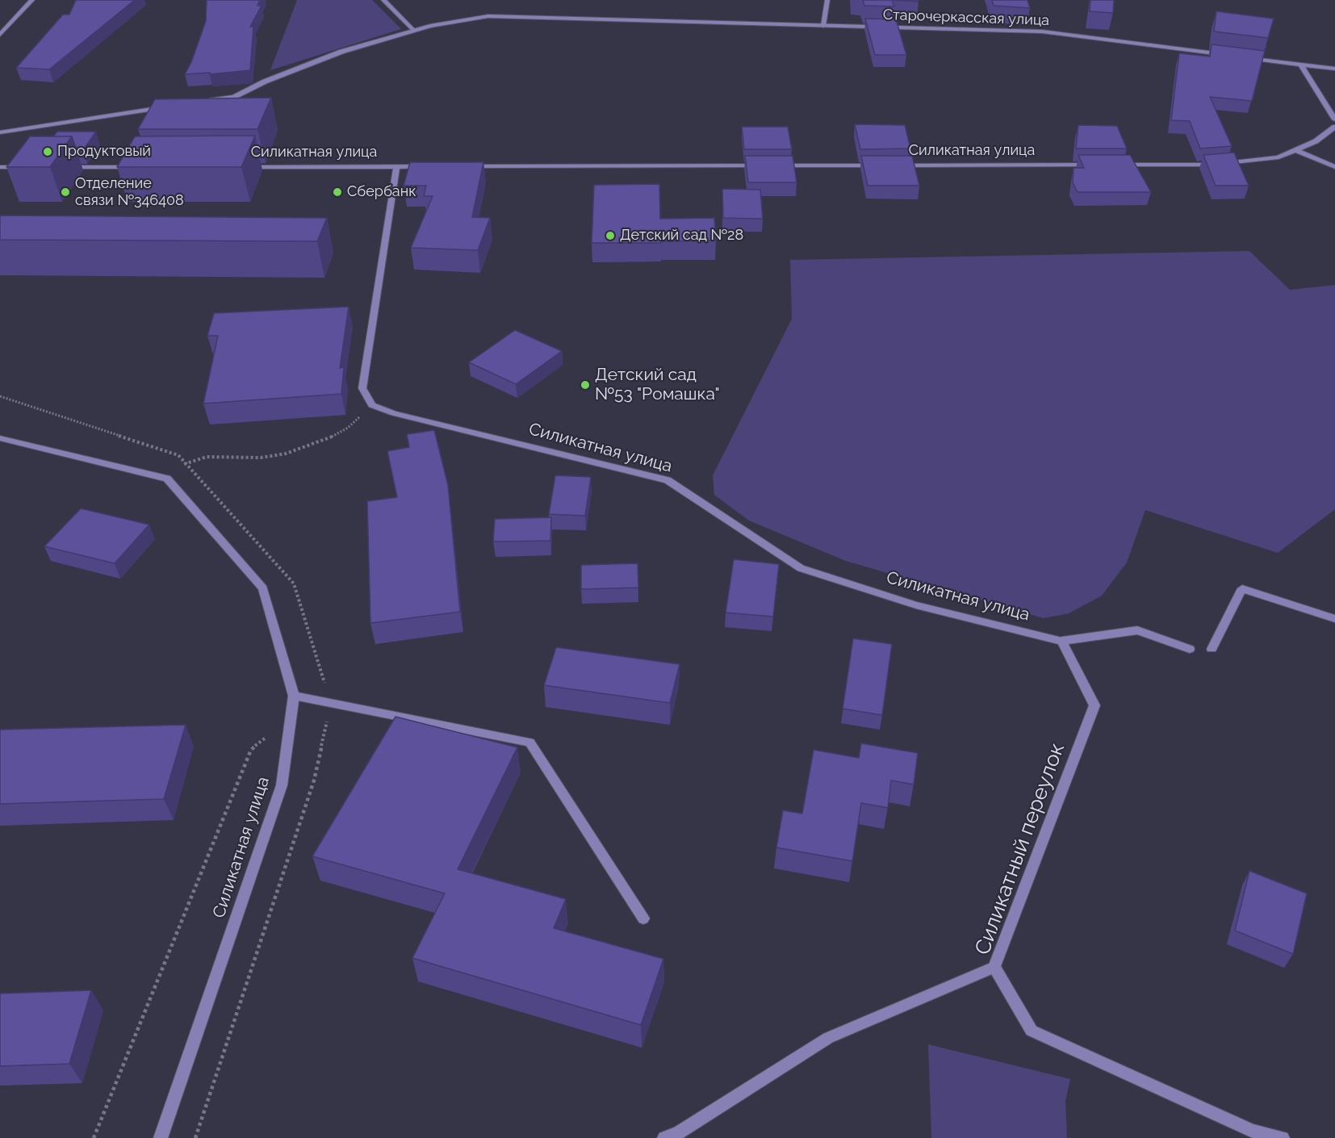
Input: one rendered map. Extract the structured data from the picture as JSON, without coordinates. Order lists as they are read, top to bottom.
{
  "streets": {
    "street": ["Старочеркасская улица", "Силикатная улица", "Силикатный переулок"]
  },
  "crossings": [
    ["Силикатная улица", "Силикатный переулок"]
  ],
  "places": [
    "Продуктовый",
    "Отделение связи №346408",
    "Сбербанк",
    "Детский сад №28",
    "Детский сад №53 \"Ромашка\""
  ]
}
